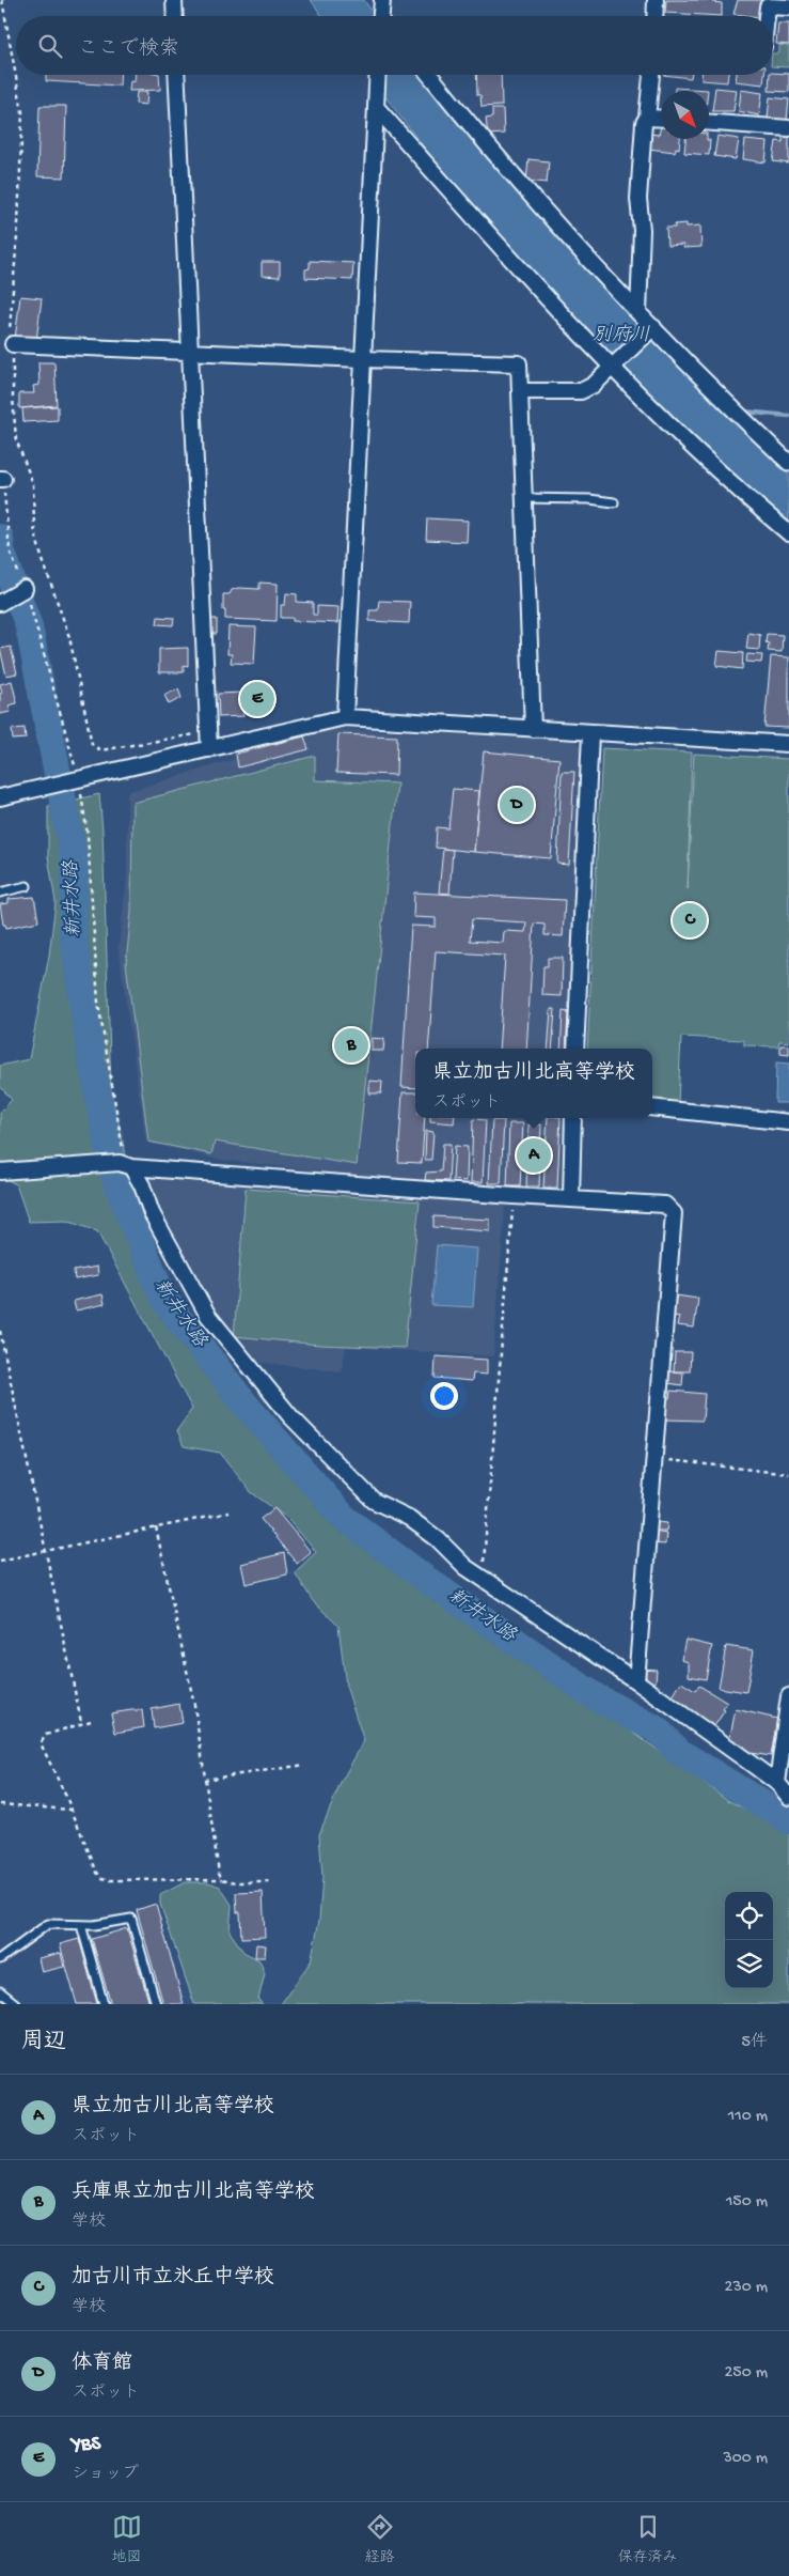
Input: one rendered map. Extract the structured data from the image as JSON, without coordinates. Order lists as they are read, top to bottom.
{
  "water": ["別府川", "新井水路"],
  "north": "bottom right",
  "page": {
    "search": "ここで検索",
    "pins": [
      "E",
      "D",
      "C",
      "B",
      "A"
    ],
    "popup": ["県立加古川北高等学校", "スポット"],
    "heading": ["周辺", "5件"],
    "list": [
      {
        "mark": "A",
        "name": "県立加古川北高等学校",
        "note": "スポット",
        "value": "110 m"
      },
      {
        "mark": "B",
        "name": "兵庫県立加古川北高等学校",
        "note": "学校",
        "value": "150 m"
      },
      {
        "mark": "C",
        "name": "加古川市立氷丘中学校",
        "note": "学校",
        "value": "230 m"
      },
      {
        "mark": "D",
        "name": "体育館",
        "note": "スポット",
        "value": "250 m"
      },
      {
        "mark": "E",
        "name": "YBS",
        "note": "ショップ",
        "value": "300 m"
      }
    ],
    "nav": ["地図", "経路", "保存済み"]
  }
}
